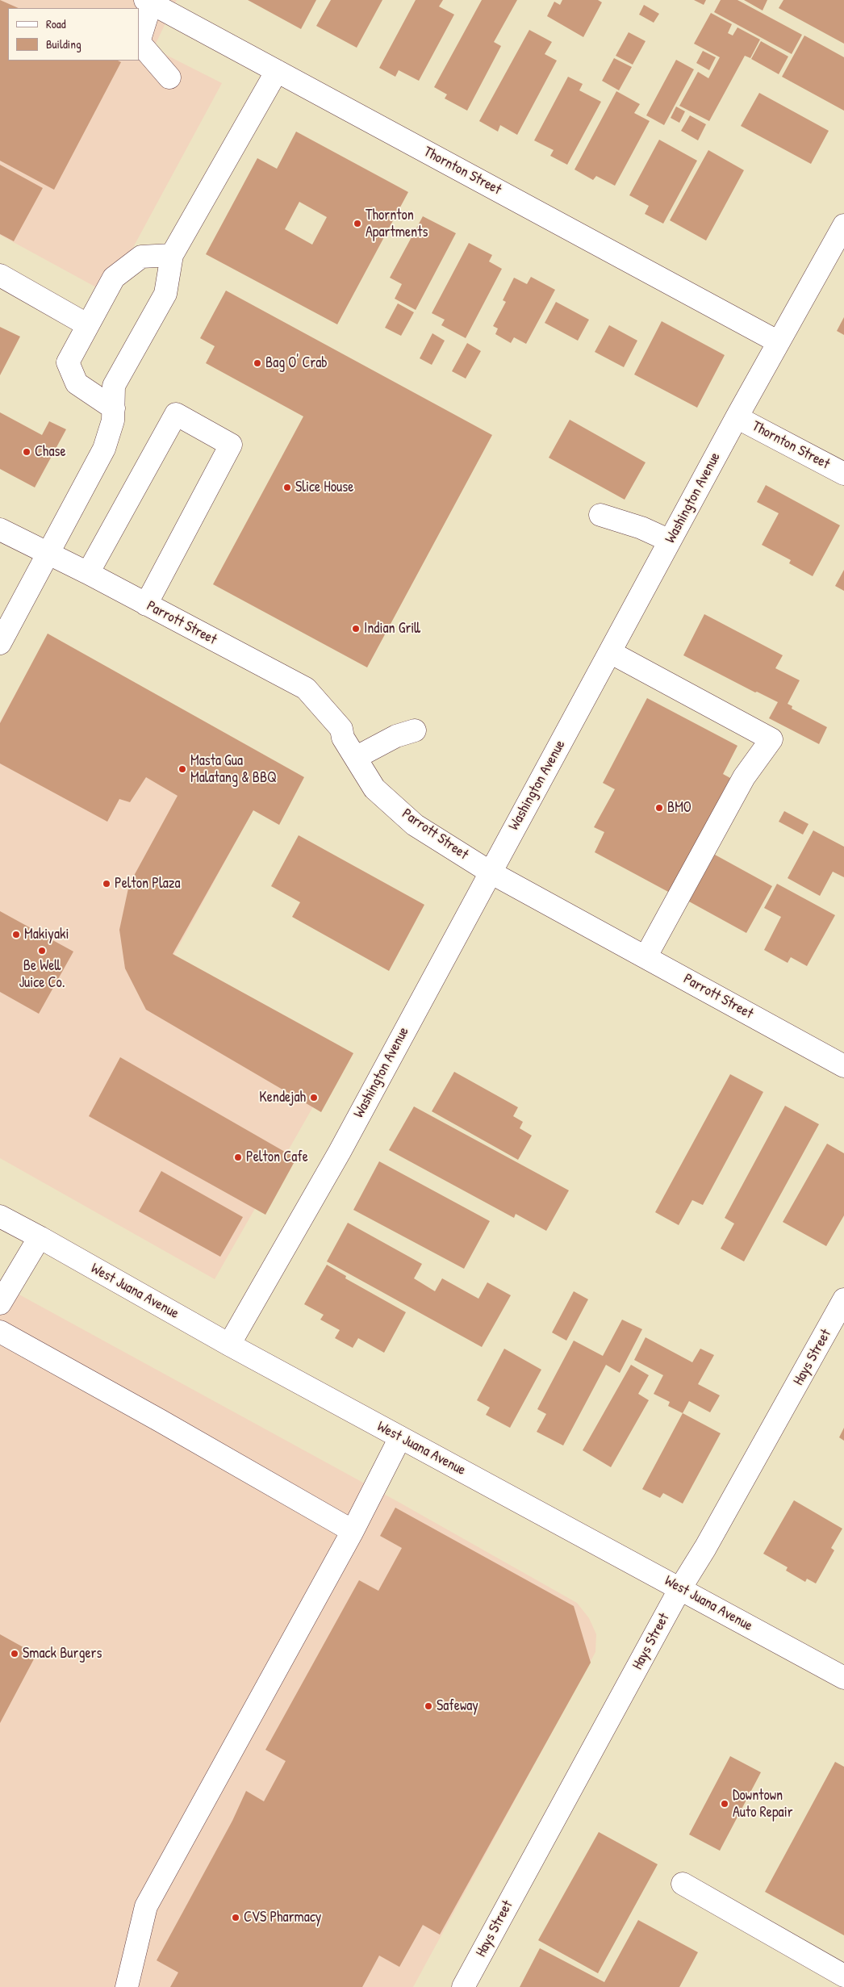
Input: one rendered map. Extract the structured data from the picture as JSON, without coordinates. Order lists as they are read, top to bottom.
{
  "streets": {
    "street": [
      "Thornton Street",
      "Washington Avenue",
      "Parrott Street",
      "West Juana Avenue",
      "Hays Street"
    ]
  },
  "crossings": [
    ["Thornton Street", "Washington Avenue"],
    ["Washington Avenue", "Parrott Street"],
    ["Washington Avenue", "West Juana Avenue"],
    ["West Juana Avenue", "Hays Street"]
  ],
  "places": [
    "Thornton Apartments",
    "Bag O' Crab",
    "Chase",
    "Slice House",
    "Indian Grill",
    "Masta Gua Malatang & BBQ",
    "BMO",
    "Pelton Plaza",
    "Makiyaki",
    "Be Well Juice Co.",
    "Kendejah",
    "Pelton Cafe",
    "Smack Burgers",
    "Safeway",
    "Downtown Auto Repair",
    "CVS Pharmacy"
  ],
  "legend": ["Road", "Building"]
}
